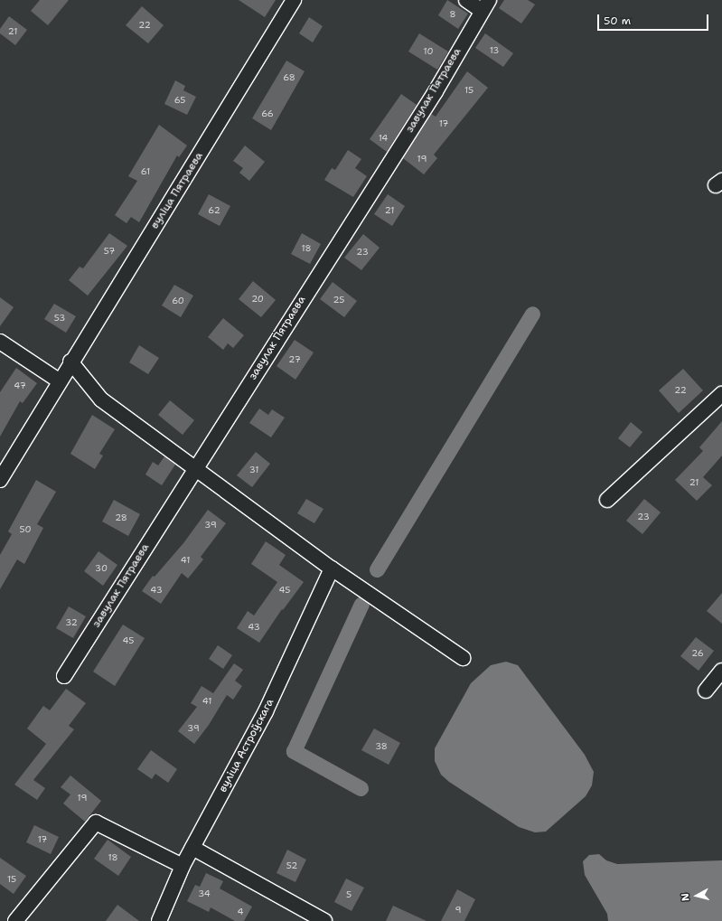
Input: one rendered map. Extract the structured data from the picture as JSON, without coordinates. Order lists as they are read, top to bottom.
{
  "streets": {
    "street": ["завулак Пятраева", "вуліца Пятраева", "вуліца Астроўскага"]
  },
  "house_numbers": [
    "8",
    "22",
    "21",
    "13",
    "10",
    "68",
    "15",
    "65",
    "66",
    "17",
    "14",
    "19",
    "61",
    "62",
    "21",
    "18",
    "57",
    "23",
    "20",
    "25",
    "60",
    "53",
    "27",
    "47",
    "22",
    "31",
    "21",
    "23",
    "28",
    "39",
    "50",
    "41",
    "30",
    "43",
    "45",
    "32",
    "43",
    "45",
    "26",
    "41",
    "39",
    "38",
    "19",
    "17",
    "18",
    "52",
    "15",
    "34",
    "5",
    "9",
    "4"
  ],
  "scale_bar": "50 m",
  "north": "left"
}
